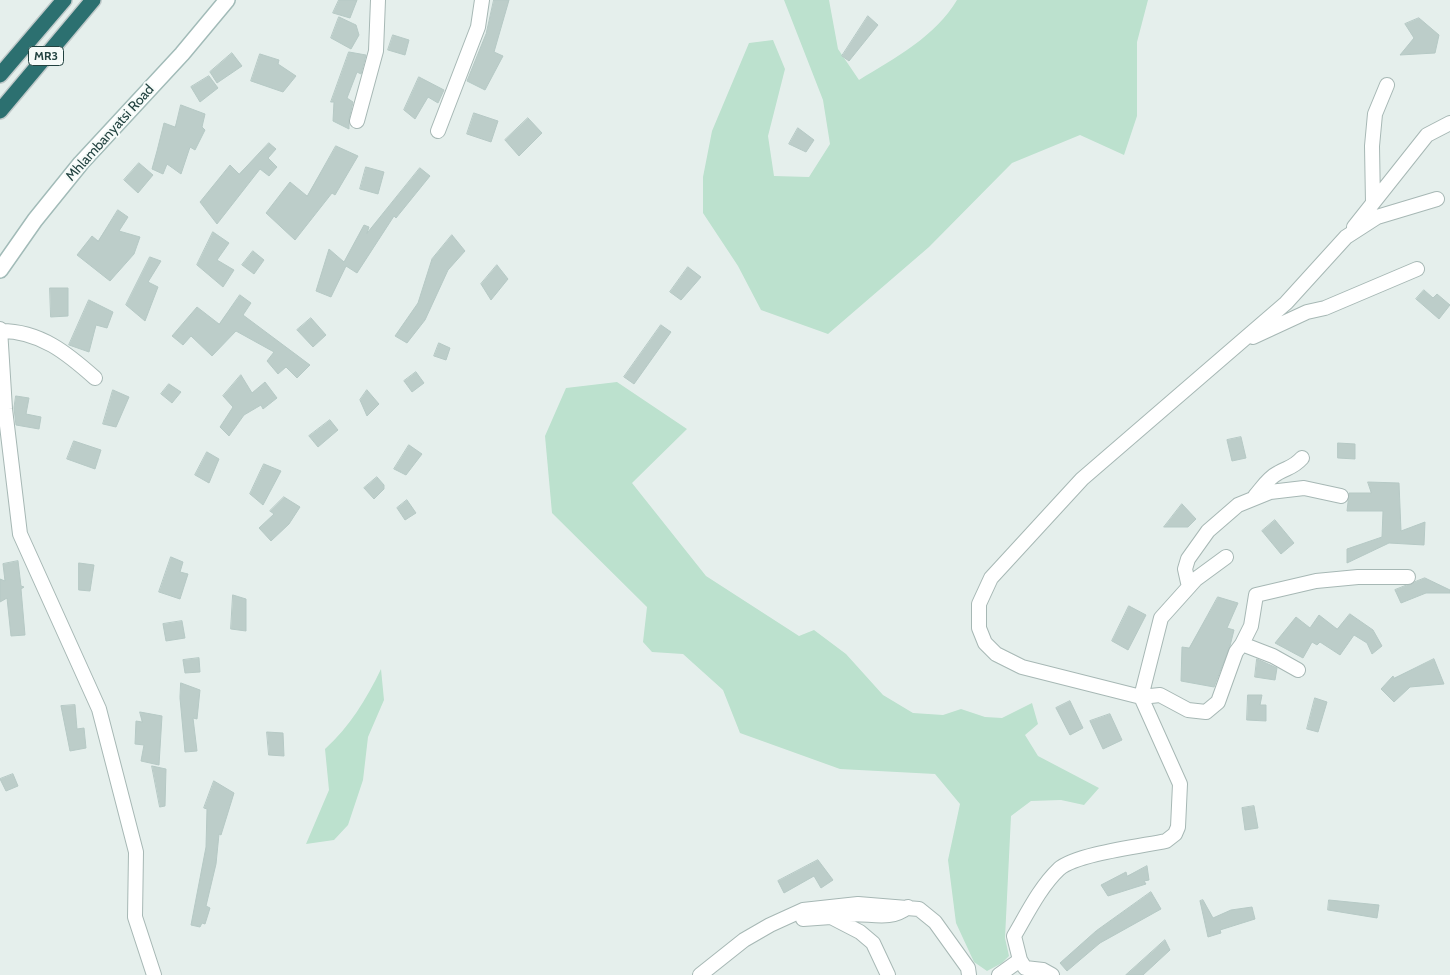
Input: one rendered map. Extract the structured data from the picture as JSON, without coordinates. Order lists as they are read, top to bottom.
{
  "streets": {
    "highway": ["MR3"],
    "main road": ["Mhlambanyatsi Road"]
  }
}
